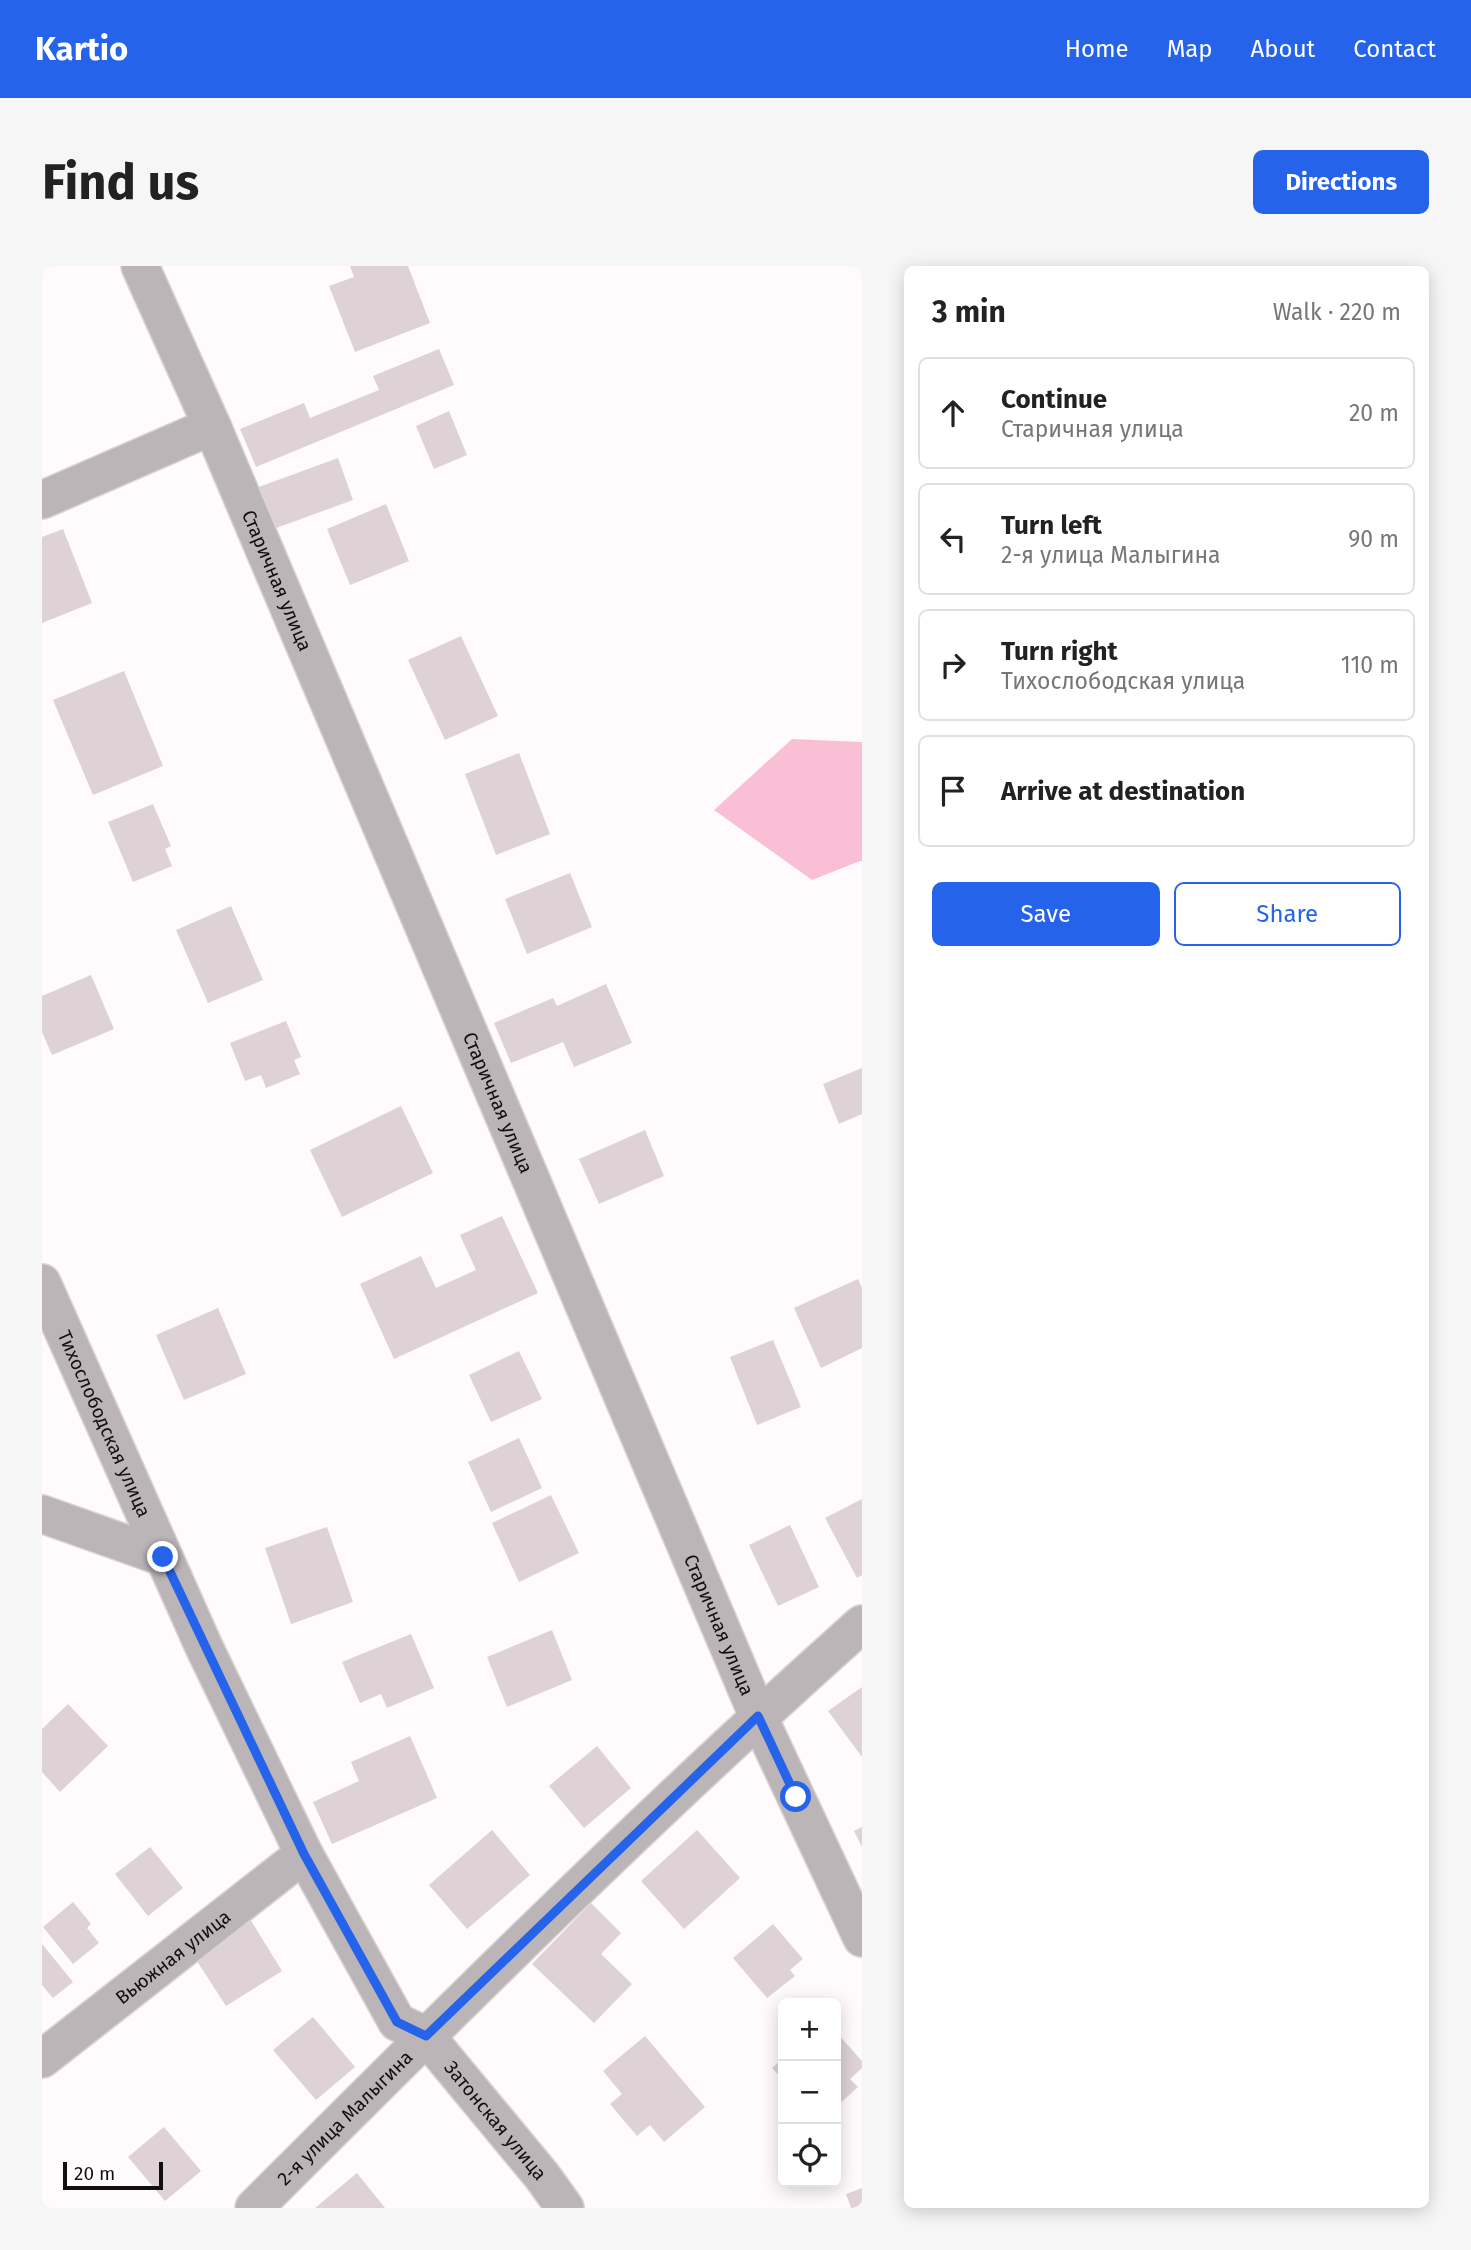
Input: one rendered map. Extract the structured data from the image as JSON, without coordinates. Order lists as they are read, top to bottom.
{
  "streets": {
    "street": [
      "Старичная улица",
      "Тихослободская улица",
      "Вьюжная улица",
      "2-я улица Малыгина",
      "Затонская улица"
    ]
  },
  "crossings": [
    ["Старичная улица", "2-я улица Малыгина"],
    ["Тихослободская улица", "Вьюжная улица"],
    ["Тихослободская улица", "2-я улица Малыгина"],
    ["Тихослободская улица", "Затонская улица"],
    ["2-я улица Малыгина", "Затонская улица"]
  ],
  "scale_bar": "20 m",
  "page": {
    "header": "Kartio",
    "nav": [
      "Home",
      "Map",
      "About",
      "Contact"
    ],
    "buttons": [
      "Directions",
      ["Save", "Share"]
    ],
    "title": "Find us",
    "heading": ["3 min", "Walk · 220 m"],
    "list": [
      ["Continue", "Старичная улица", "20 m"],
      ["Turn left", "2-я улица Малыгина", "90 m"],
      ["Turn right", "Тихослободская улица", "110 m"],
      "Arrive at destination"
    ],
    "map_buttons": ["+", "−"],
    "scale": "20 m"
  }
}
